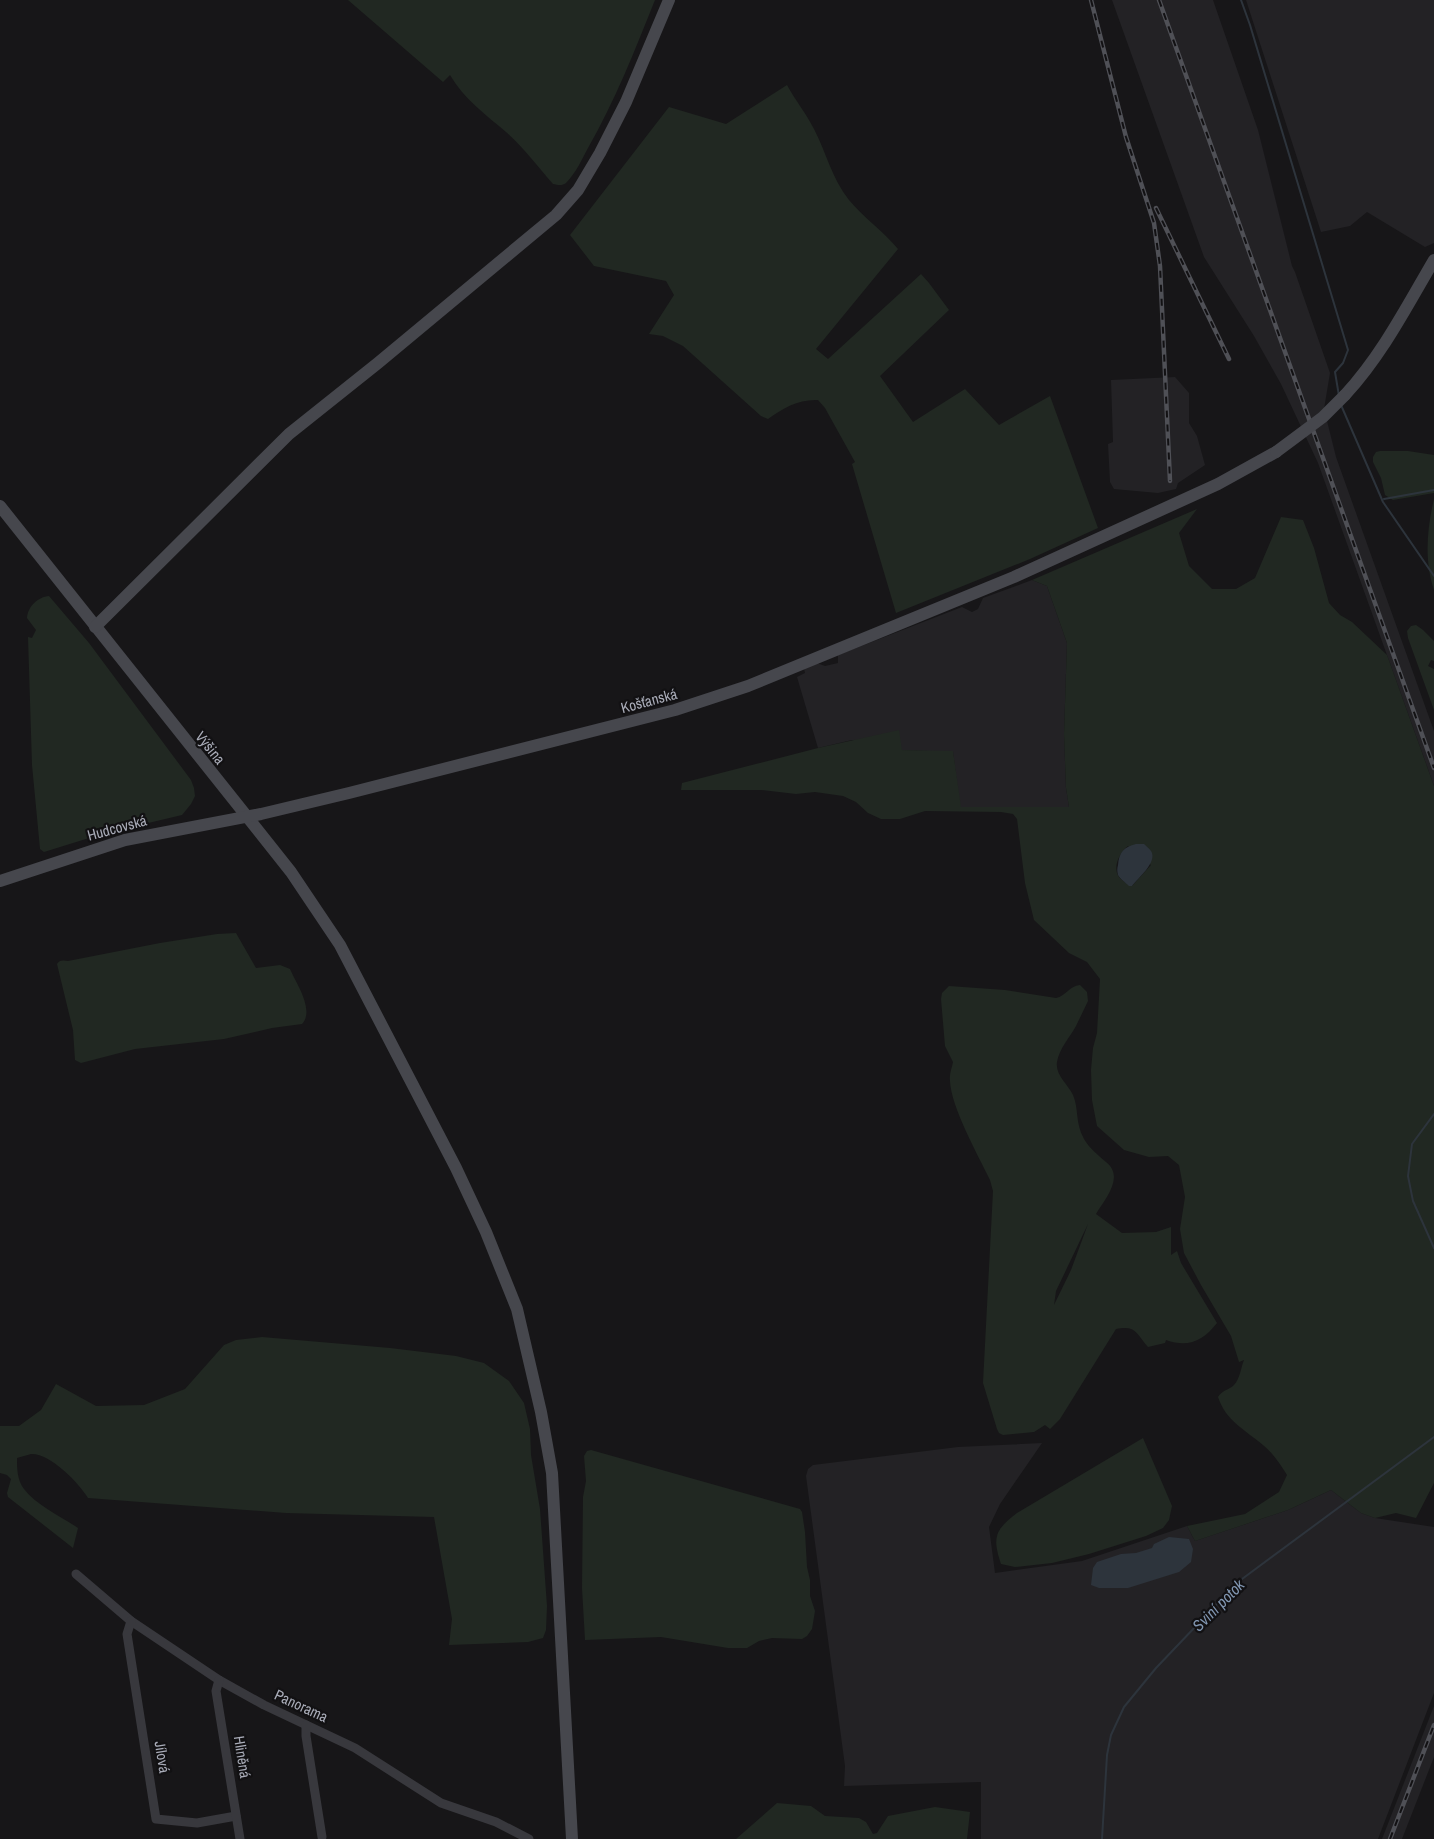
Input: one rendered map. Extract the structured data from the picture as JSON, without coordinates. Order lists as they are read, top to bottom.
{
  "streets": {
    "street": [
      "Košťanská",
      "Výšina",
      "Hudcovská",
      "Panorama",
      "Jílová",
      "Hliněná"
    ]
  },
  "crossings": [
    ["Košťanská", "Výšina"],
    ["Košťanská", "Hudcovská"],
    ["Výšina", "Hudcovská"],
    ["Panorama", "Jílová"],
    ["Panorama", "Hliněná"],
    ["Jílová", "Hliněná"]
  ],
  "water": ["Sviní potok"]
}
